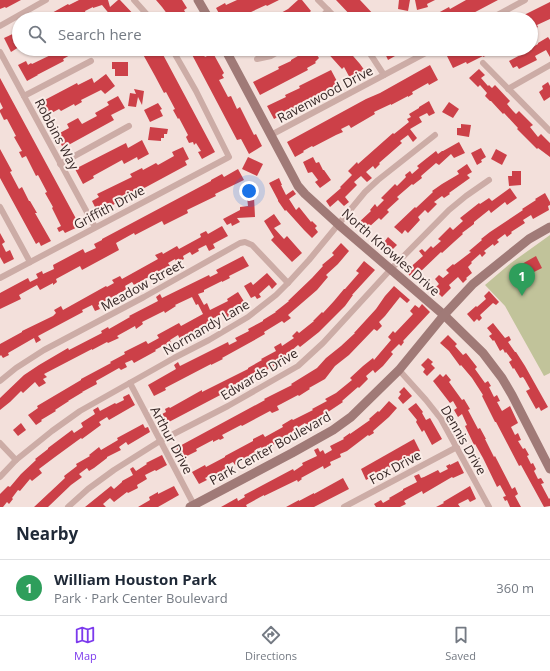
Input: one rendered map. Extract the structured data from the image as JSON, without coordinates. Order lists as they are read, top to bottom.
{
  "streets": {
    "street": [
      "Ravenwood Drive",
      "Robbins Way",
      "Griffith Drive",
      "North Knowles Drive",
      "Meadow Street",
      "Normandy Lane",
      "Edwards Drive",
      "Arthur Drive",
      "Dennis Drive",
      "Park Center Boulevard",
      "Fox Drive"
    ]
  },
  "crossings": [
    ["Ravenwood Drive", "North Knowles Drive"],
    ["Robbins Way", "Griffith Drive"],
    ["North Knowles Drive", "Normandy Lane"],
    ["North Knowles Drive", "Edwards Drive"],
    ["North Knowles Drive", "Park Center Boulevard"],
    ["Meadow Street", "Normandy Lane"],
    ["Normandy Lane", "Arthur Drive"],
    ["Edwards Drive", "Arthur Drive"],
    ["Arthur Drive", "Park Center Boulevard"],
    ["Dennis Drive", "Park Center Boulevard"],
    ["Dennis Drive", "Fox Drive"]
  ],
  "page": {
    "search": "Search here",
    "pins": "1",
    "heading": "Nearby",
    "list": [
      {
        "mark": "1",
        "name": "William Houston Park",
        "note": "Park · Park Center Boulevard",
        "value": "360 m"
      }
    ],
    "nav": ["Map", "Directions", "Saved"]
  }
}
